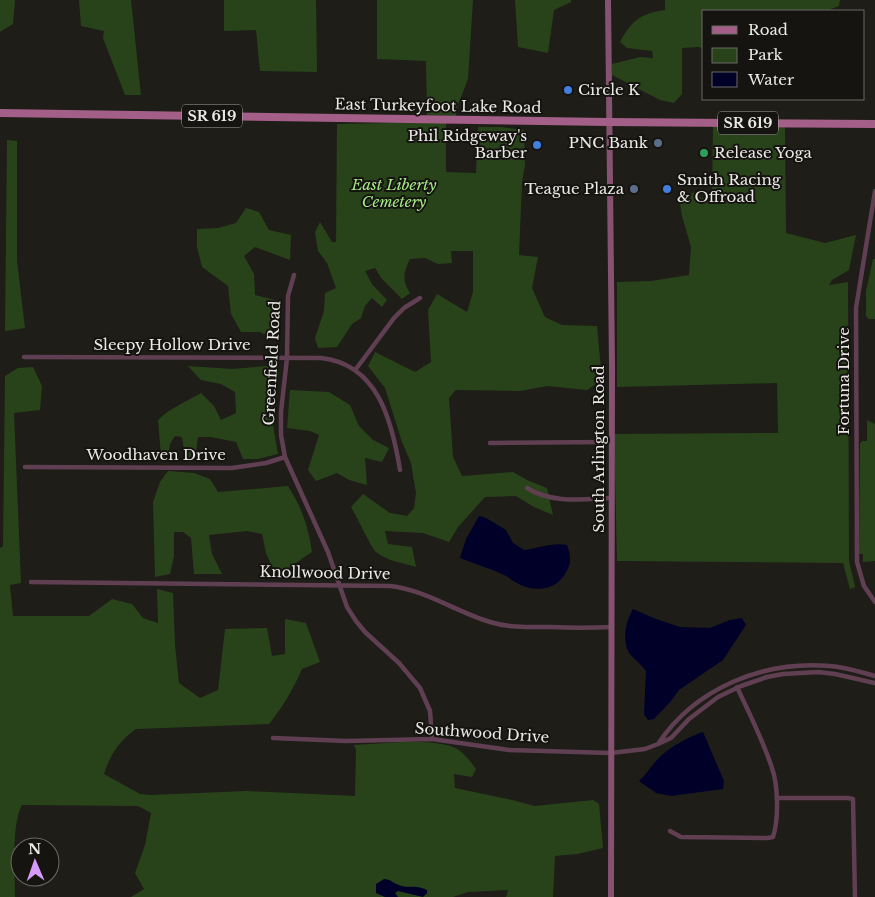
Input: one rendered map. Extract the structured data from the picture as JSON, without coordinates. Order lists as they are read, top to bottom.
{
  "streets": {
    "main road": ["East Turkeyfoot Lake Road", "SR 619", "South Arlington Road"],
    "street": [
      "Sleepy Hollow Drive",
      "Greenfield Road",
      "Fortuna Drive",
      "Woodhaven Drive",
      "Knollwood Drive",
      "Southwood Drive"
    ]
  },
  "crossings": [
    ["East Turkeyfoot Lake Road", "South Arlington Road"],
    ["Sleepy Hollow Drive", "Greenfield Road"],
    ["Greenfield Road", "Woodhaven Drive"],
    ["Greenfield Road", "Knollwood Drive"],
    ["Greenfield Road", "Southwood Drive"],
    ["South Arlington Road", "Knollwood Drive"],
    ["South Arlington Road", "Southwood Drive"]
  ],
  "parks": ["East Liberty Cemetery"],
  "places": [
    "Circle K",
    "PNC Bank",
    "Phil Ridgeway's Barber",
    "Release Yoga",
    "Teague Plaza",
    "Smith Racing & Offroad"
  ],
  "legend": ["Road", "Park", "Water"],
  "north": "top"
}
